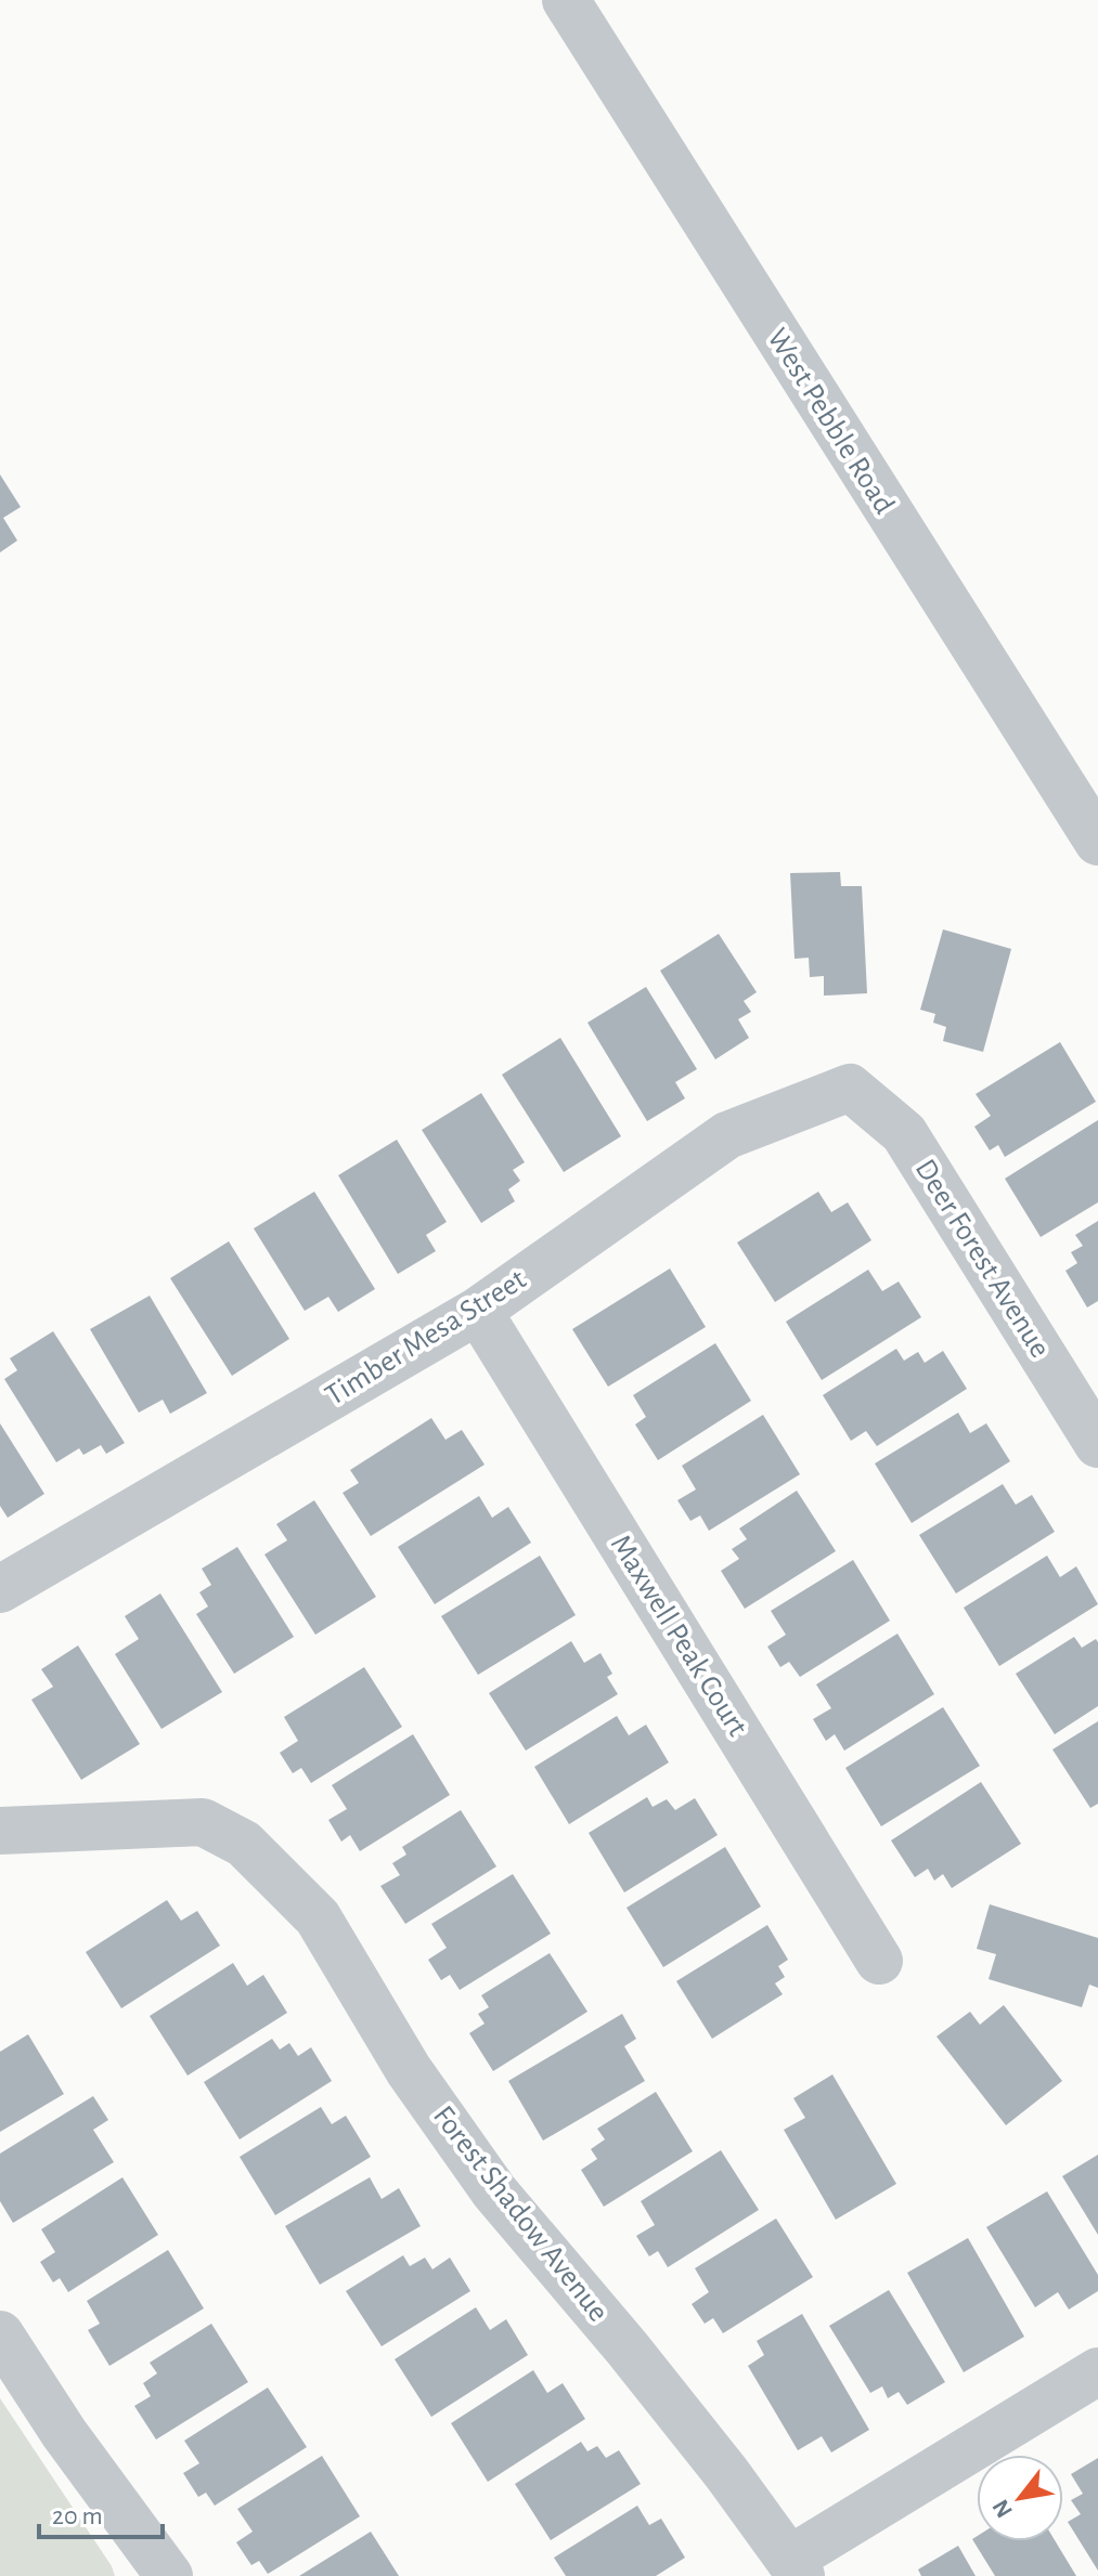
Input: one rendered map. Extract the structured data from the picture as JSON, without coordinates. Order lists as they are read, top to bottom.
{
  "streets": {
    "street": [
      "West Pebble Road",
      "Deer Forest Avenue",
      "Timber Mesa Street",
      "Maxwell Peak Court",
      "Forest Shadow Avenue"
    ]
  },
  "crossings": [
    ["Deer Forest Avenue", "Timber Mesa Street"],
    ["Timber Mesa Street", "Maxwell Peak Court"]
  ],
  "scale_bar": "20 m",
  "north": "bottom left"
}
